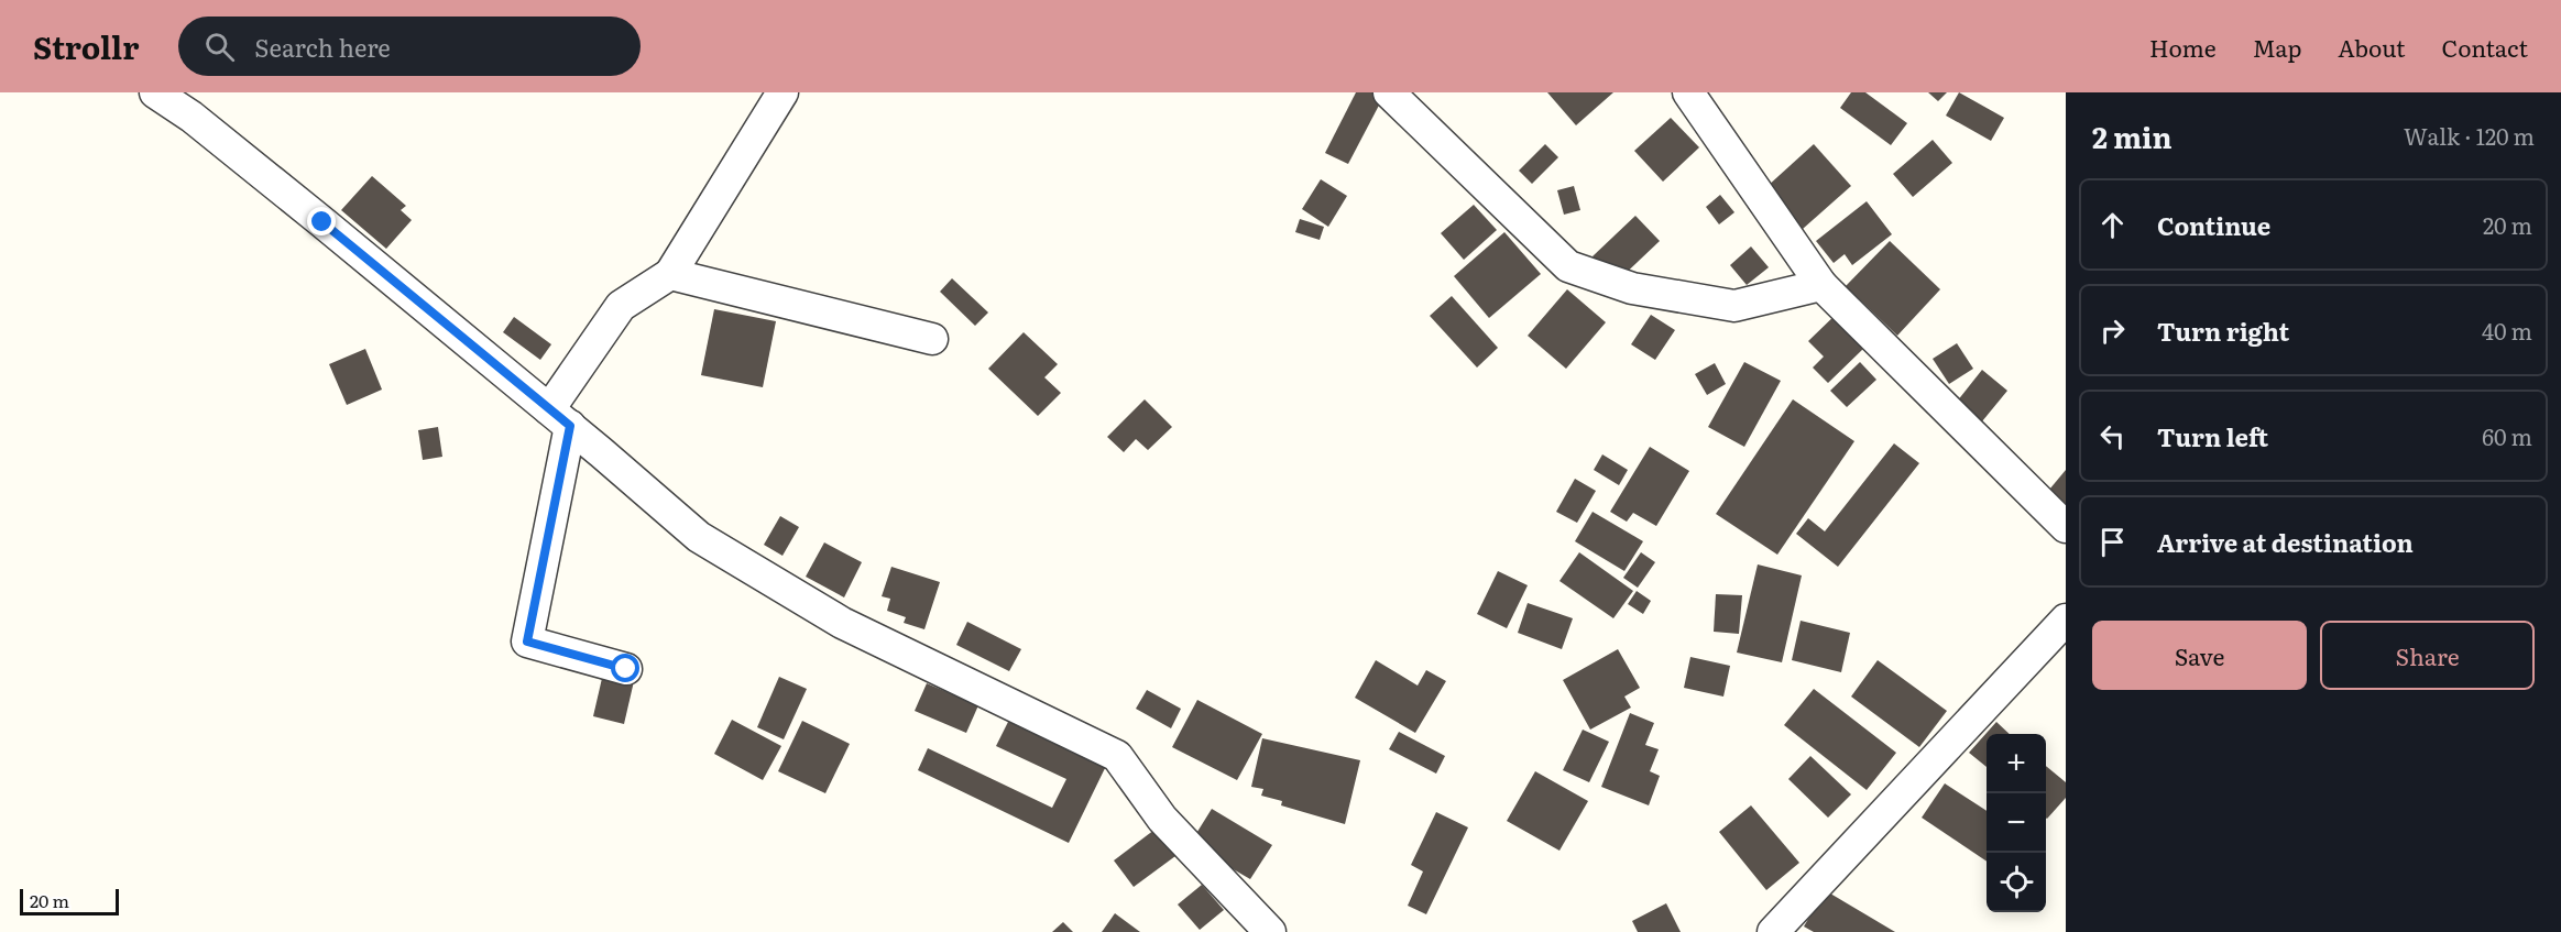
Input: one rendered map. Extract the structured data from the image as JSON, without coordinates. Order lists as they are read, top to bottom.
{
  "scale_bar": "20 m",
  "page": {
    "header": "Strollr",
    "search": "Search here",
    "nav": [
      "Home",
      "Map",
      "About",
      "Contact"
    ],
    "heading": ["2 min", "Walk · 120 m"],
    "list": [
      ["Continue", "20 m"],
      ["Turn right", "40 m"],
      ["Turn left", "60 m"],
      "Arrive at destination"
    ],
    "buttons": ["Save", "Share"],
    "map_buttons": ["+", "−"],
    "scale": "20 m"
  }
}
